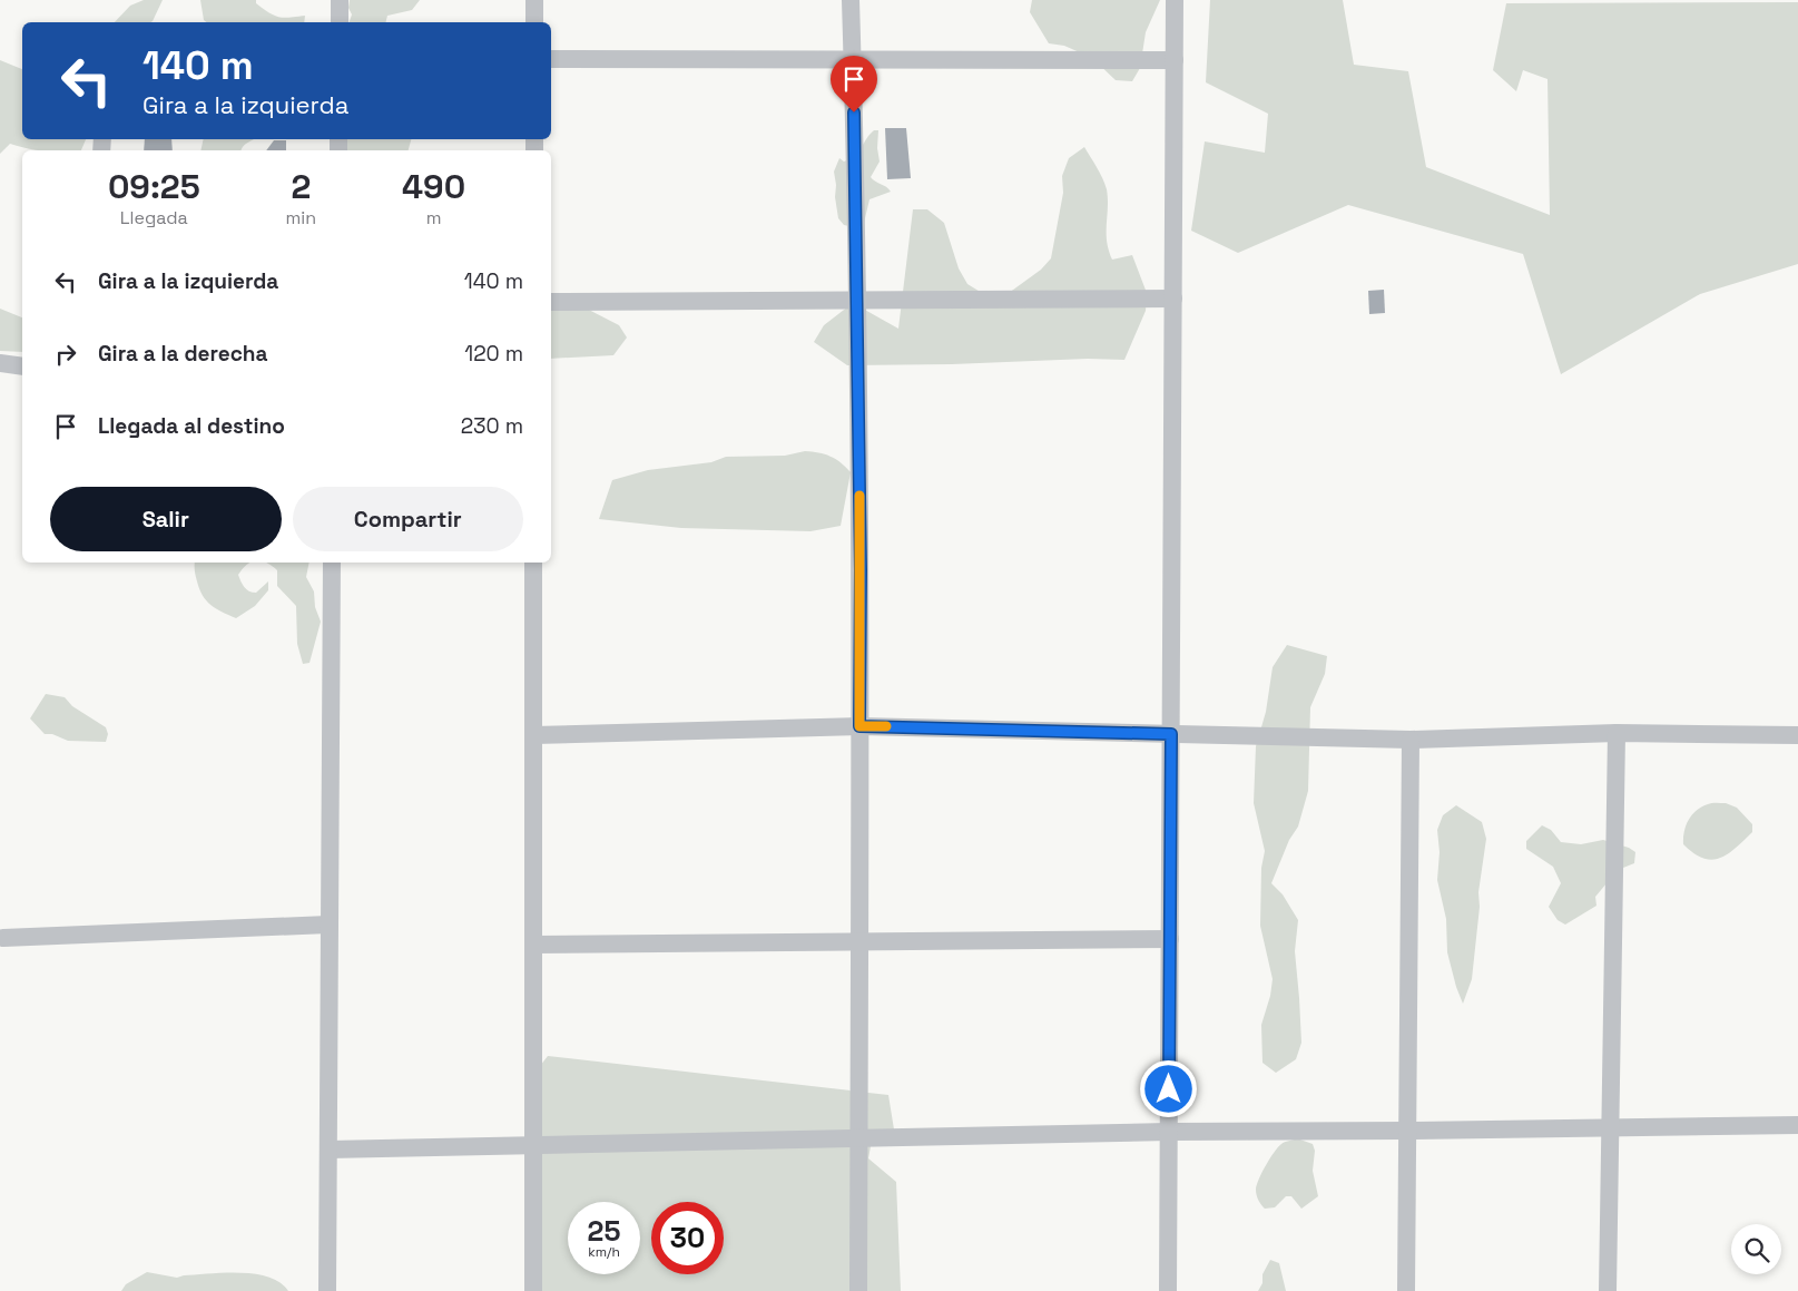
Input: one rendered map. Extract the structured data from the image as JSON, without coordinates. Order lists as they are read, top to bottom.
{
  "page": {
    "turn": ["140 m", "Gira a la izquierda"],
    "eta": [
      "09:25",
      "Llegada",
      "2",
      "min",
      "490",
      "m"
    ],
    "list": [
      {
        "name": "Gira a la izquierda",
        "value": "140 m"
      },
      {
        "name": "Gira a la derecha",
        "value": "120 m"
      },
      {
        "name": "Llegada al destino",
        "value": "230 m"
      }
    ],
    "buttons": ["Salir", "Compartir"],
    "speed": "25 km/h",
    "limit": "30"
  }
}
